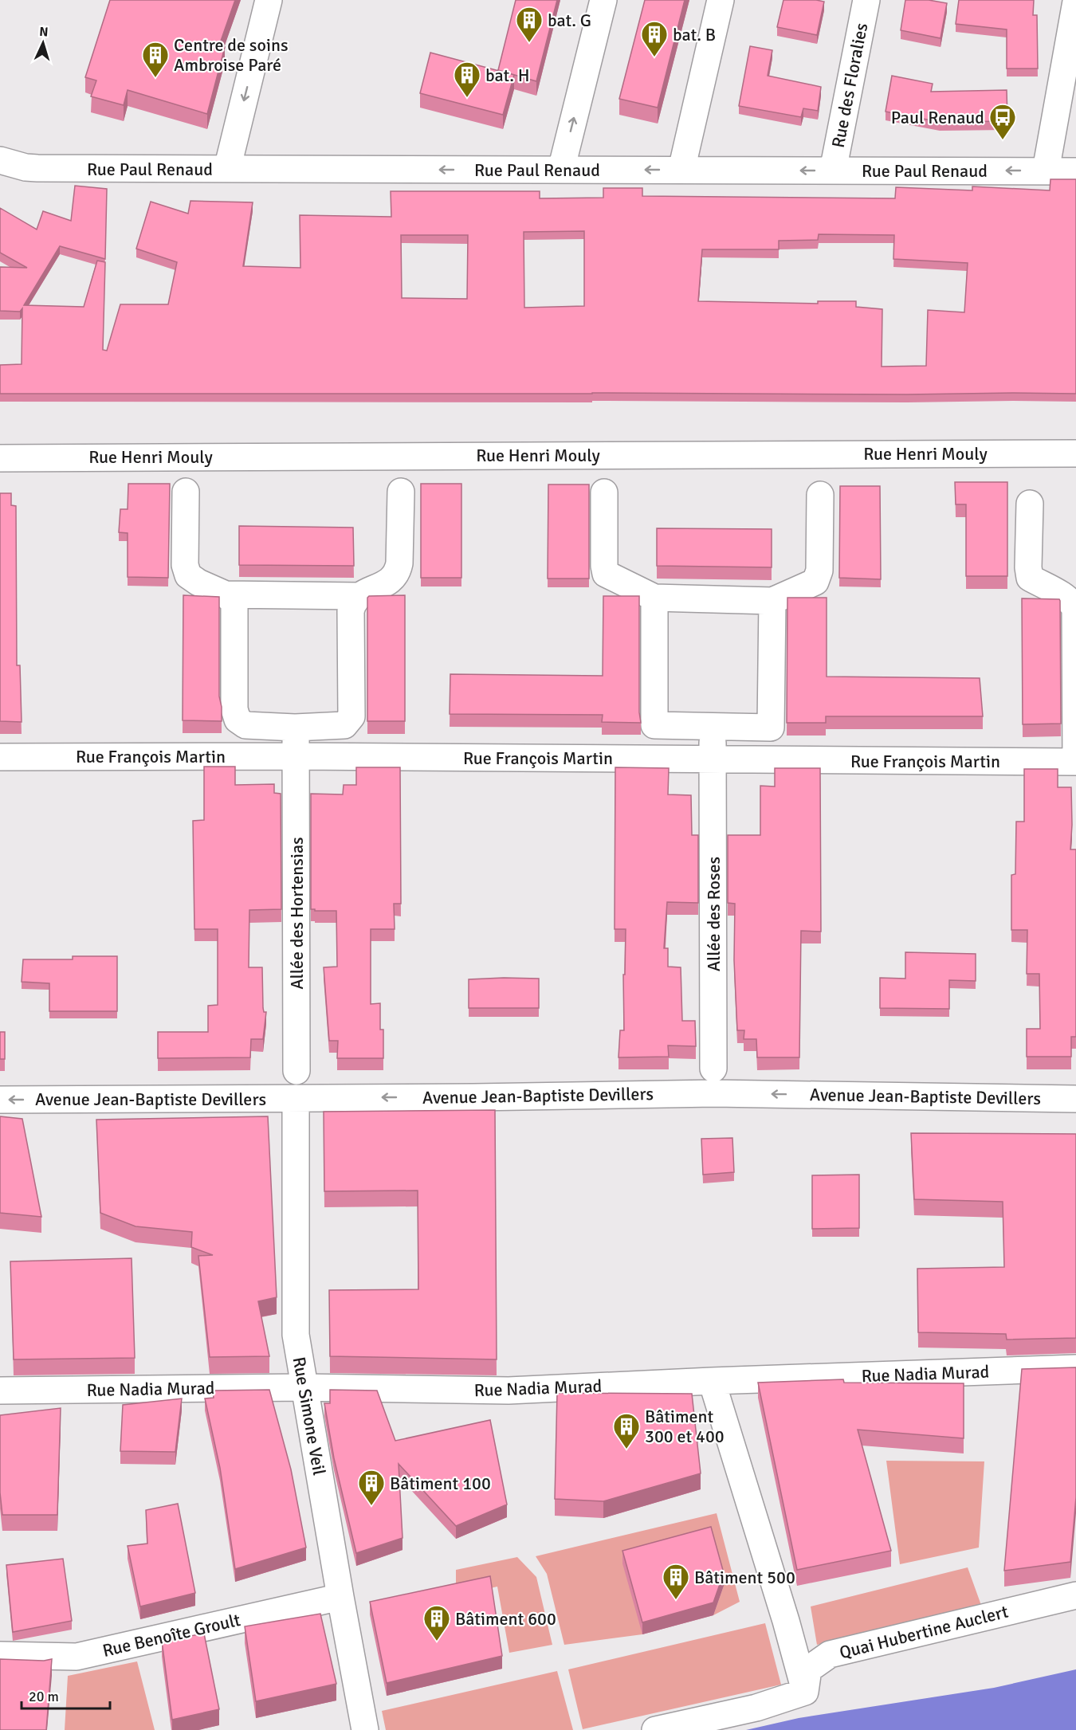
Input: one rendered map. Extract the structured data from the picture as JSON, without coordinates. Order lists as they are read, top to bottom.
{
  "streets": {
    "street": [
      "Rue des Floralies",
      "Rue Paul Renaud",
      "Rue Henri Mouly",
      "Rue François Martin",
      "Allée des Hortensias",
      "Allée des Roses",
      "Avenue Jean-Baptiste Devillers",
      "Rue Nadia Murad",
      "Rue Simone Veil",
      "Quai Hubertine Auclert",
      "Rue Benoîte Groult"
    ]
  },
  "crossings": [
    ["Rue des Floralies", "Rue Paul Renaud"],
    ["Rue François Martin", "Allée des Hortensias"],
    ["Rue François Martin", "Allée des Roses"],
    ["Avenue Jean-Baptiste Devillers", "Rue Simone Veil"],
    ["Rue Nadia Murad", "Rue Simone Veil"],
    ["Rue Simone Veil", "Rue Benoîte Groult"]
  ],
  "one_way": ["Rue Paul Renaud", "Avenue Jean-Baptiste Devillers"],
  "places": {
    "building": [
      "bat. G",
      "bat. B",
      "Centre de soins Ambroise Paré",
      "bat. H",
      "Bâtiment 300 et 400",
      "Bâtiment 100",
      "Bâtiment 500",
      "Bâtiment 600"
    ],
    "bus stop": ["Paul Renaud"]
  },
  "scale_bar": "20 m",
  "north": "top"
}
